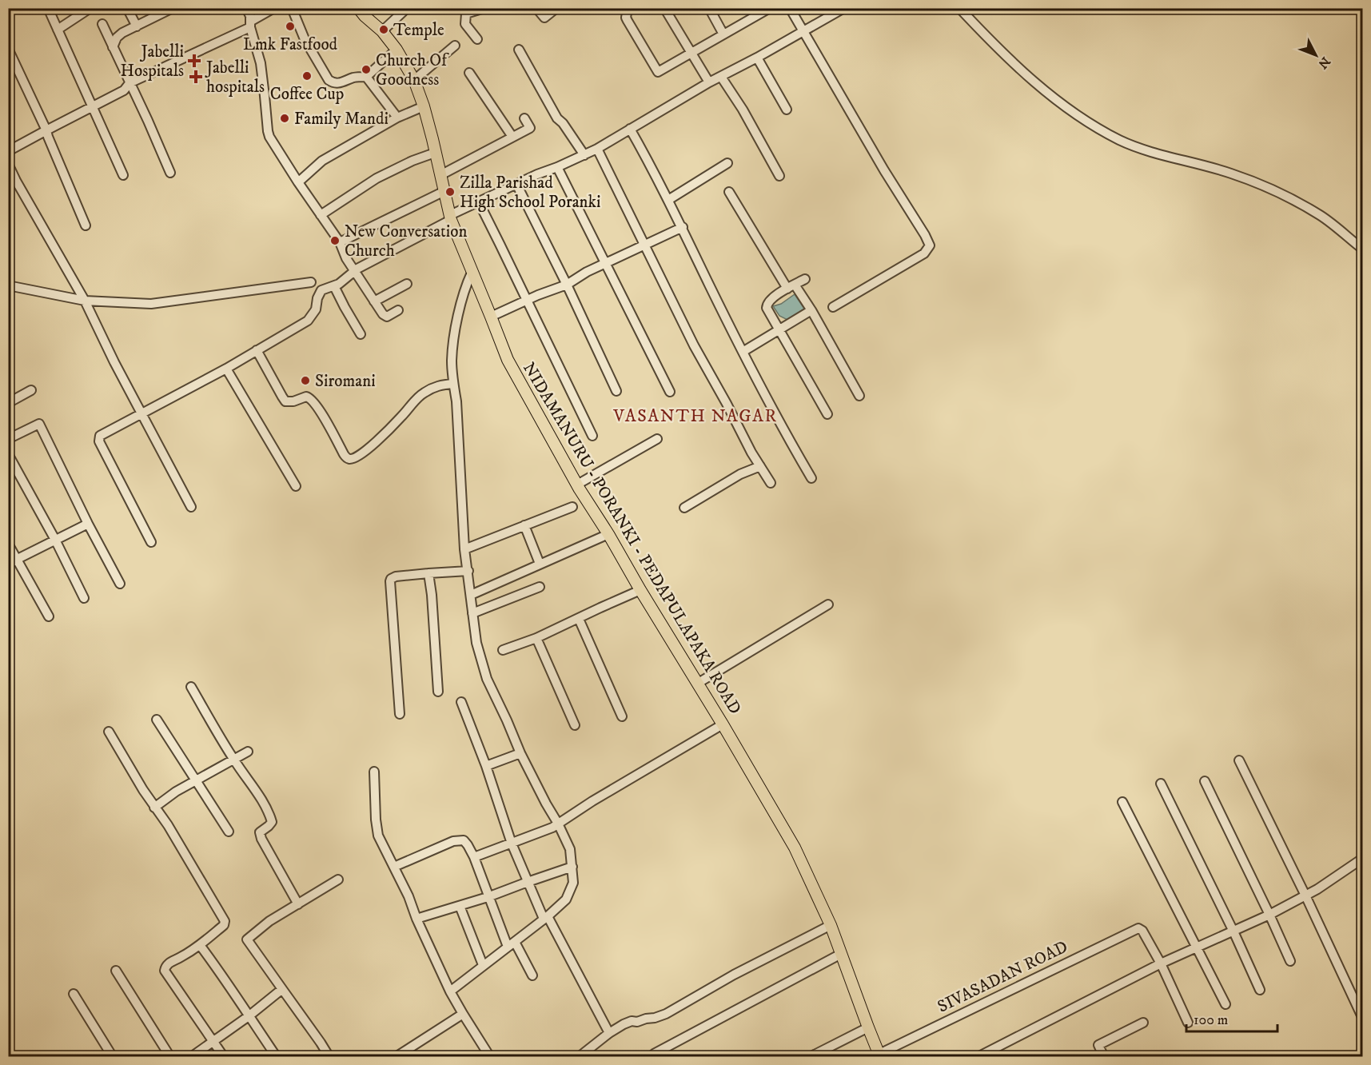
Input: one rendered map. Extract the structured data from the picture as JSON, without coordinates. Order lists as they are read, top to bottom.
{
  "streets": {
    "main road": ["NIDAMANURU - PORANKI - PEDAPULAPAKA ROAD"],
    "street": ["SIVASADAN ROAD"]
  },
  "crossings": [
    ["NIDAMANURU - PORANKI - PEDAPULAPAKA ROAD", "SIVASADAN ROAD"]
  ],
  "districts": ["VASANTH NAGAR"],
  "places": {
    "other": [
      "Lmk Fastfood",
      "Temple",
      "Church Of Goodness",
      "Coffee Cup",
      "Family Mandi",
      "Zilla Parishad High School Poranki",
      "New Conversation Church",
      "Siromani"
    ],
    "health": ["Jabelli Hospitals", "Jabelli hospitals"]
  },
  "scale_bar": "100 m",
  "north": "bottom right"
}
